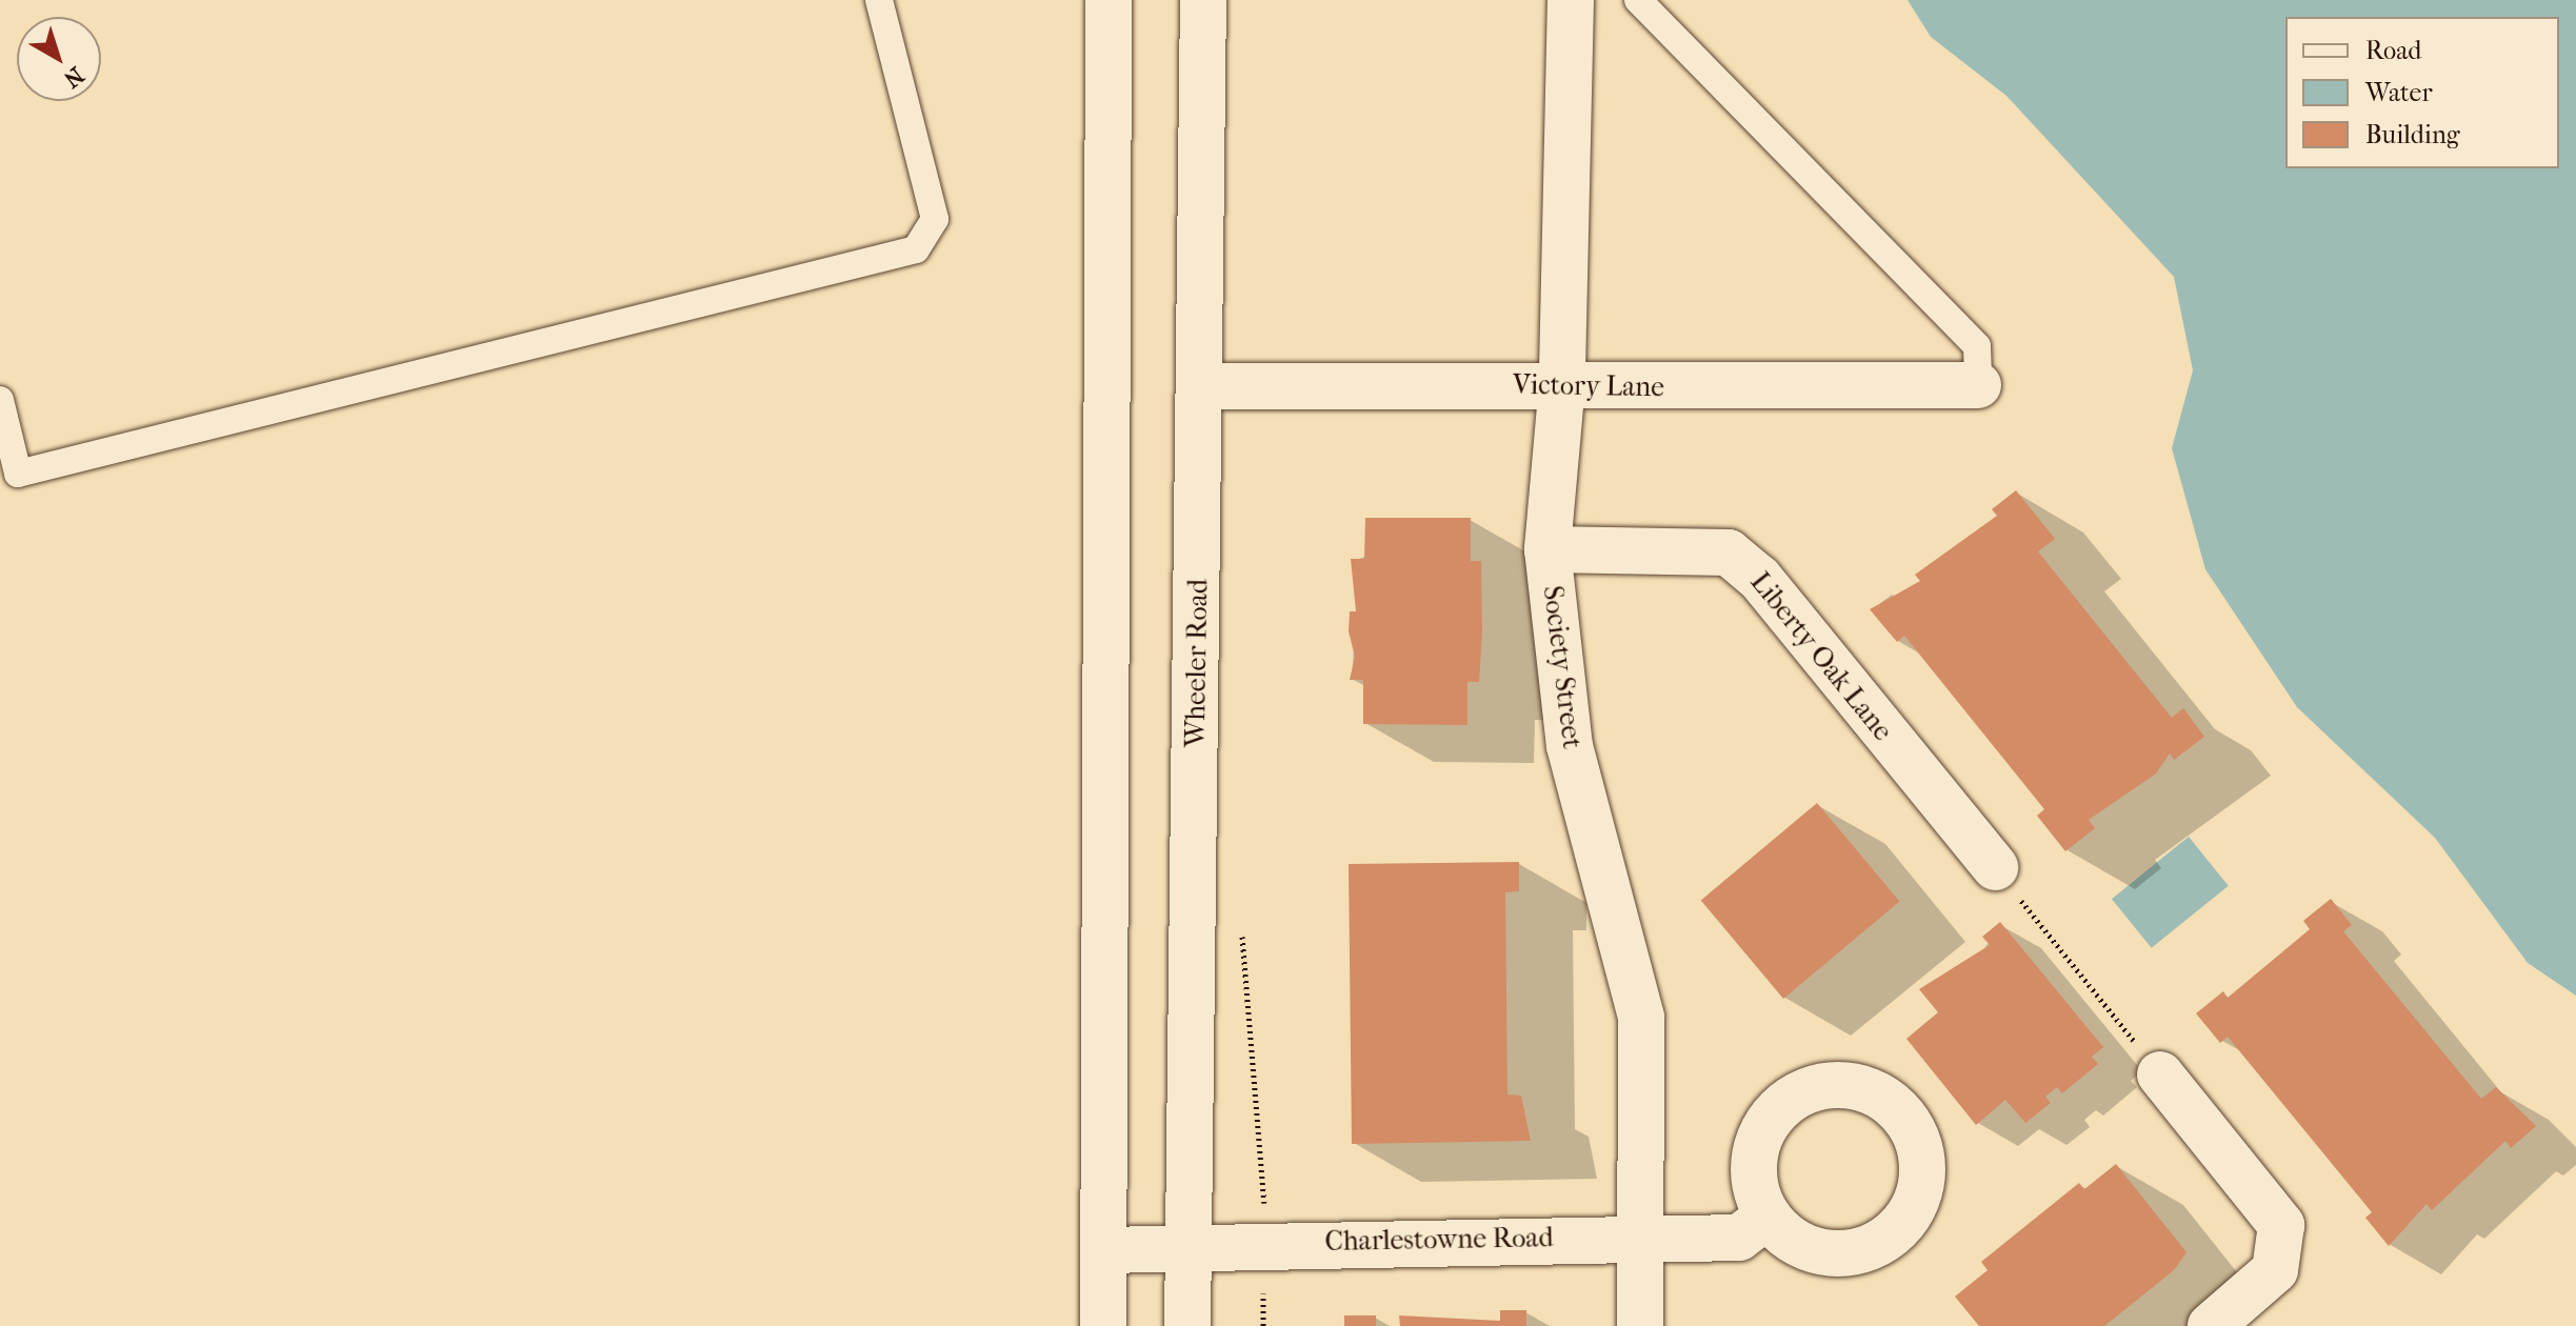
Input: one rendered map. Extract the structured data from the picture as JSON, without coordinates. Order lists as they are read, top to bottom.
{
  "streets": {
    "street": [
      "Victory Lane",
      "Liberty Oak Lane",
      "Wheeler Road",
      "Society Street",
      "Charlestowne Road"
    ]
  },
  "crossings": [
    ["Victory Lane", "Wheeler Road"],
    ["Victory Lane", "Society Street"],
    ["Liberty Oak Lane", "Society Street"],
    ["Wheeler Road", "Charlestowne Road"],
    ["Society Street", "Charlestowne Road"]
  ],
  "legend": ["Road", "Water", "Building"],
  "north": "bottom right"
}
